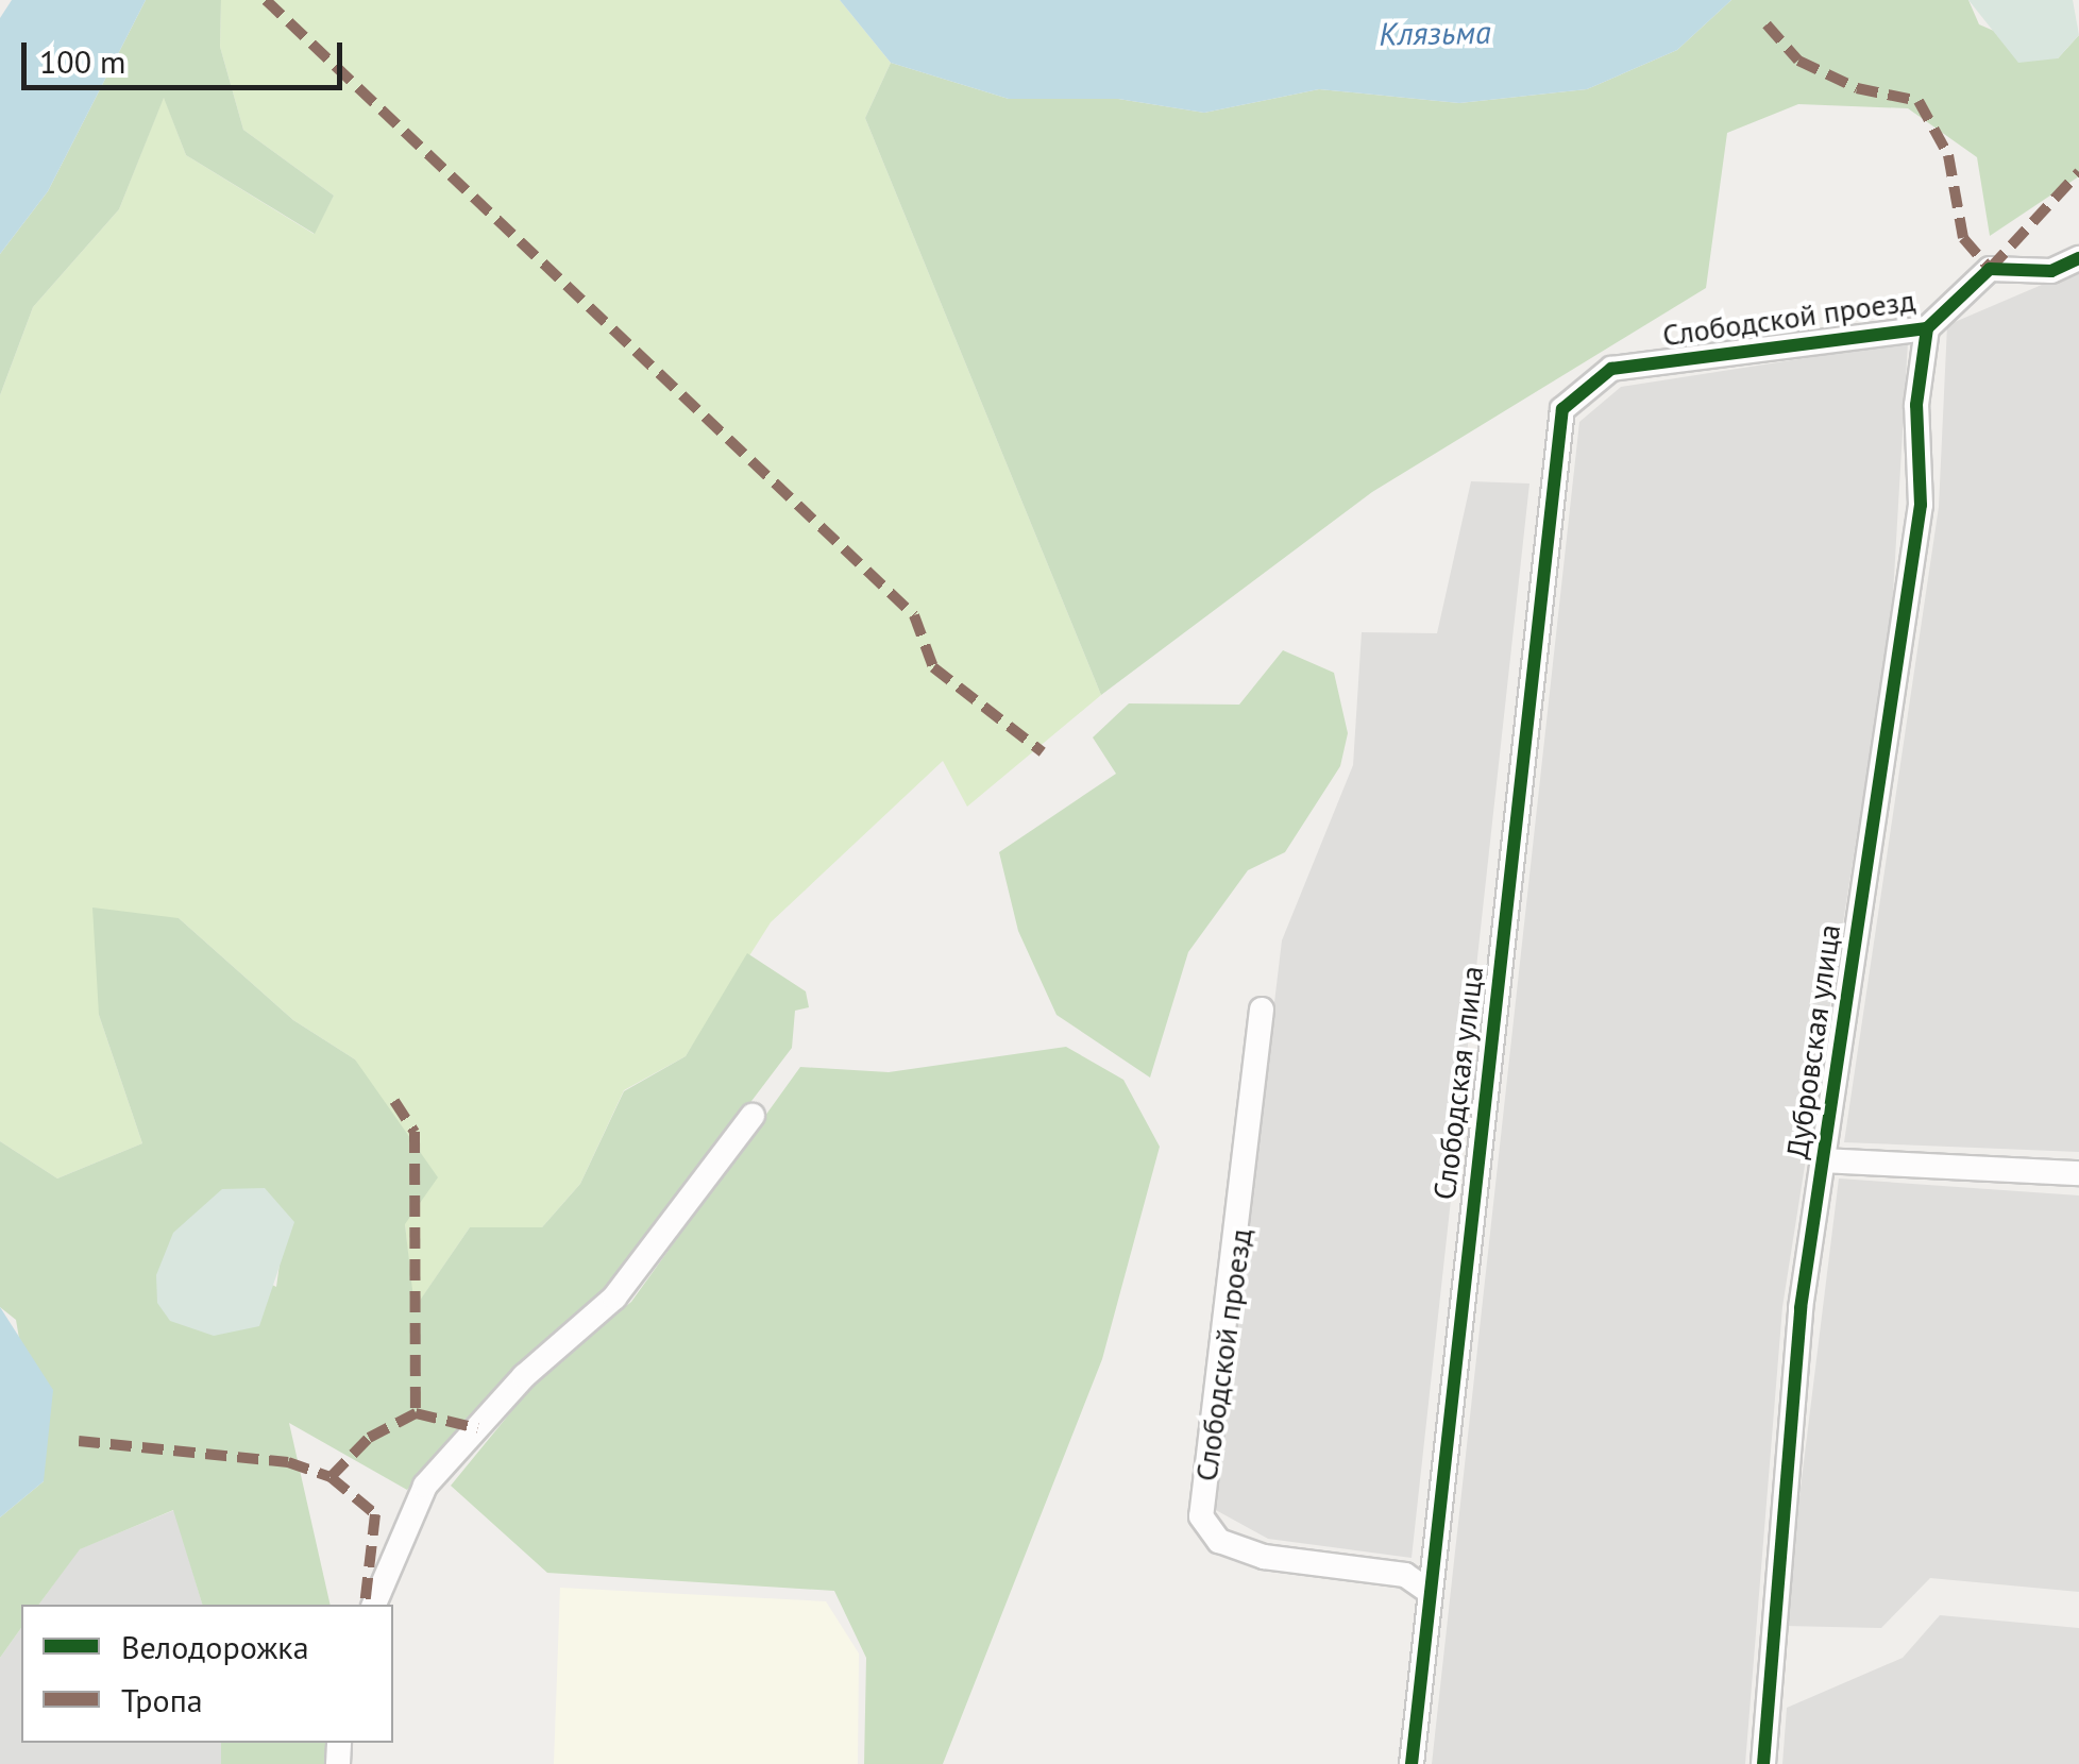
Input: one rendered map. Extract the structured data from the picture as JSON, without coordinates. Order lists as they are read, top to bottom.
{
  "streets": {
    "street": ["Слободской проезд", "Дубровская улица", "Слободская улица"]
  },
  "crossings": [
    ["Слободской проезд", "Дубровская улица"],
    ["Слободской проезд", "Слободская улица"]
  ],
  "water": ["Клязьма"],
  "legend": ["Велодорожка", "Тропа"],
  "scale_bar": "100 m"
}
